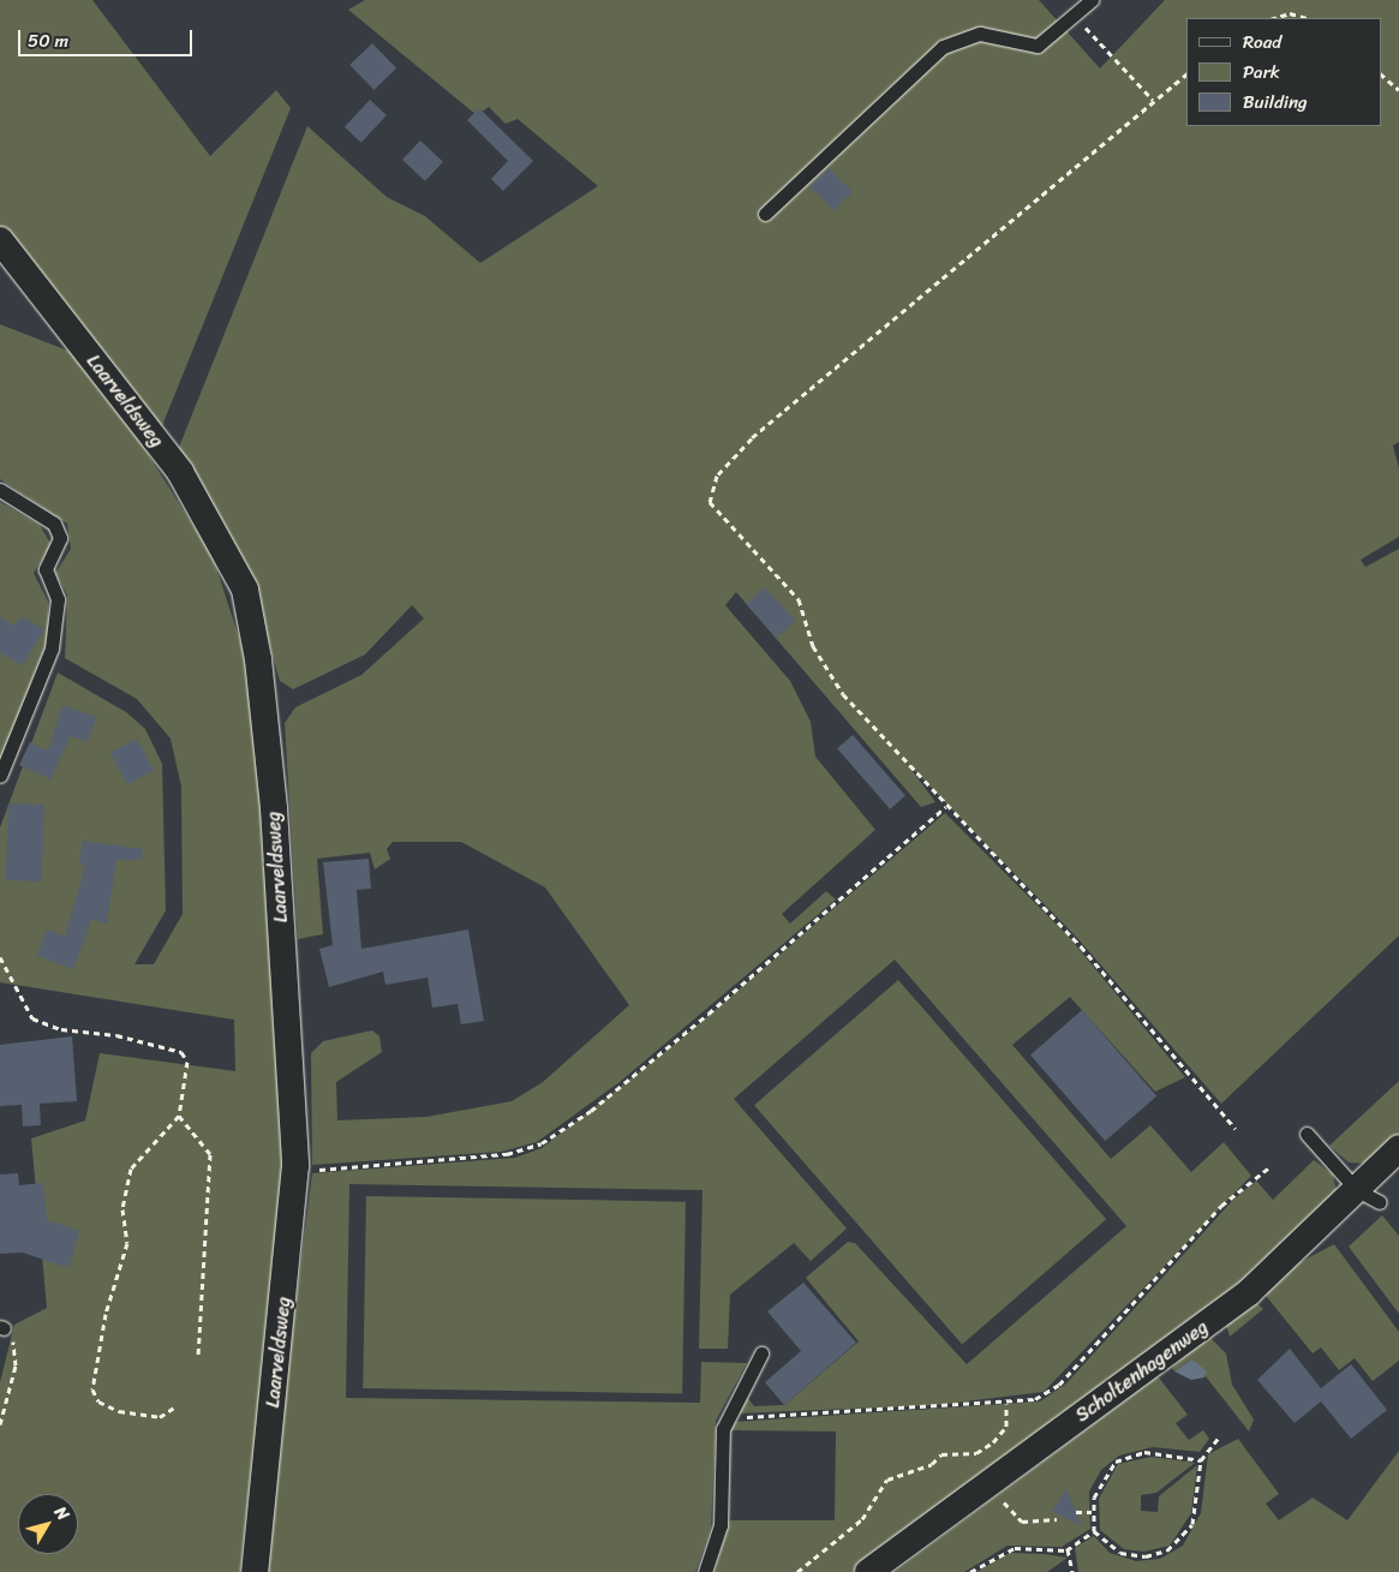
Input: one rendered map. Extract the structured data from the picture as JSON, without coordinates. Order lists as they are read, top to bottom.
{
  "streets": {
    "street": ["Laarveldsweg", "Scholtenhagenweg"]
  },
  "legend": ["Road", "Park", "Building"],
  "scale_bar": "50 m",
  "north": "top right"
}
